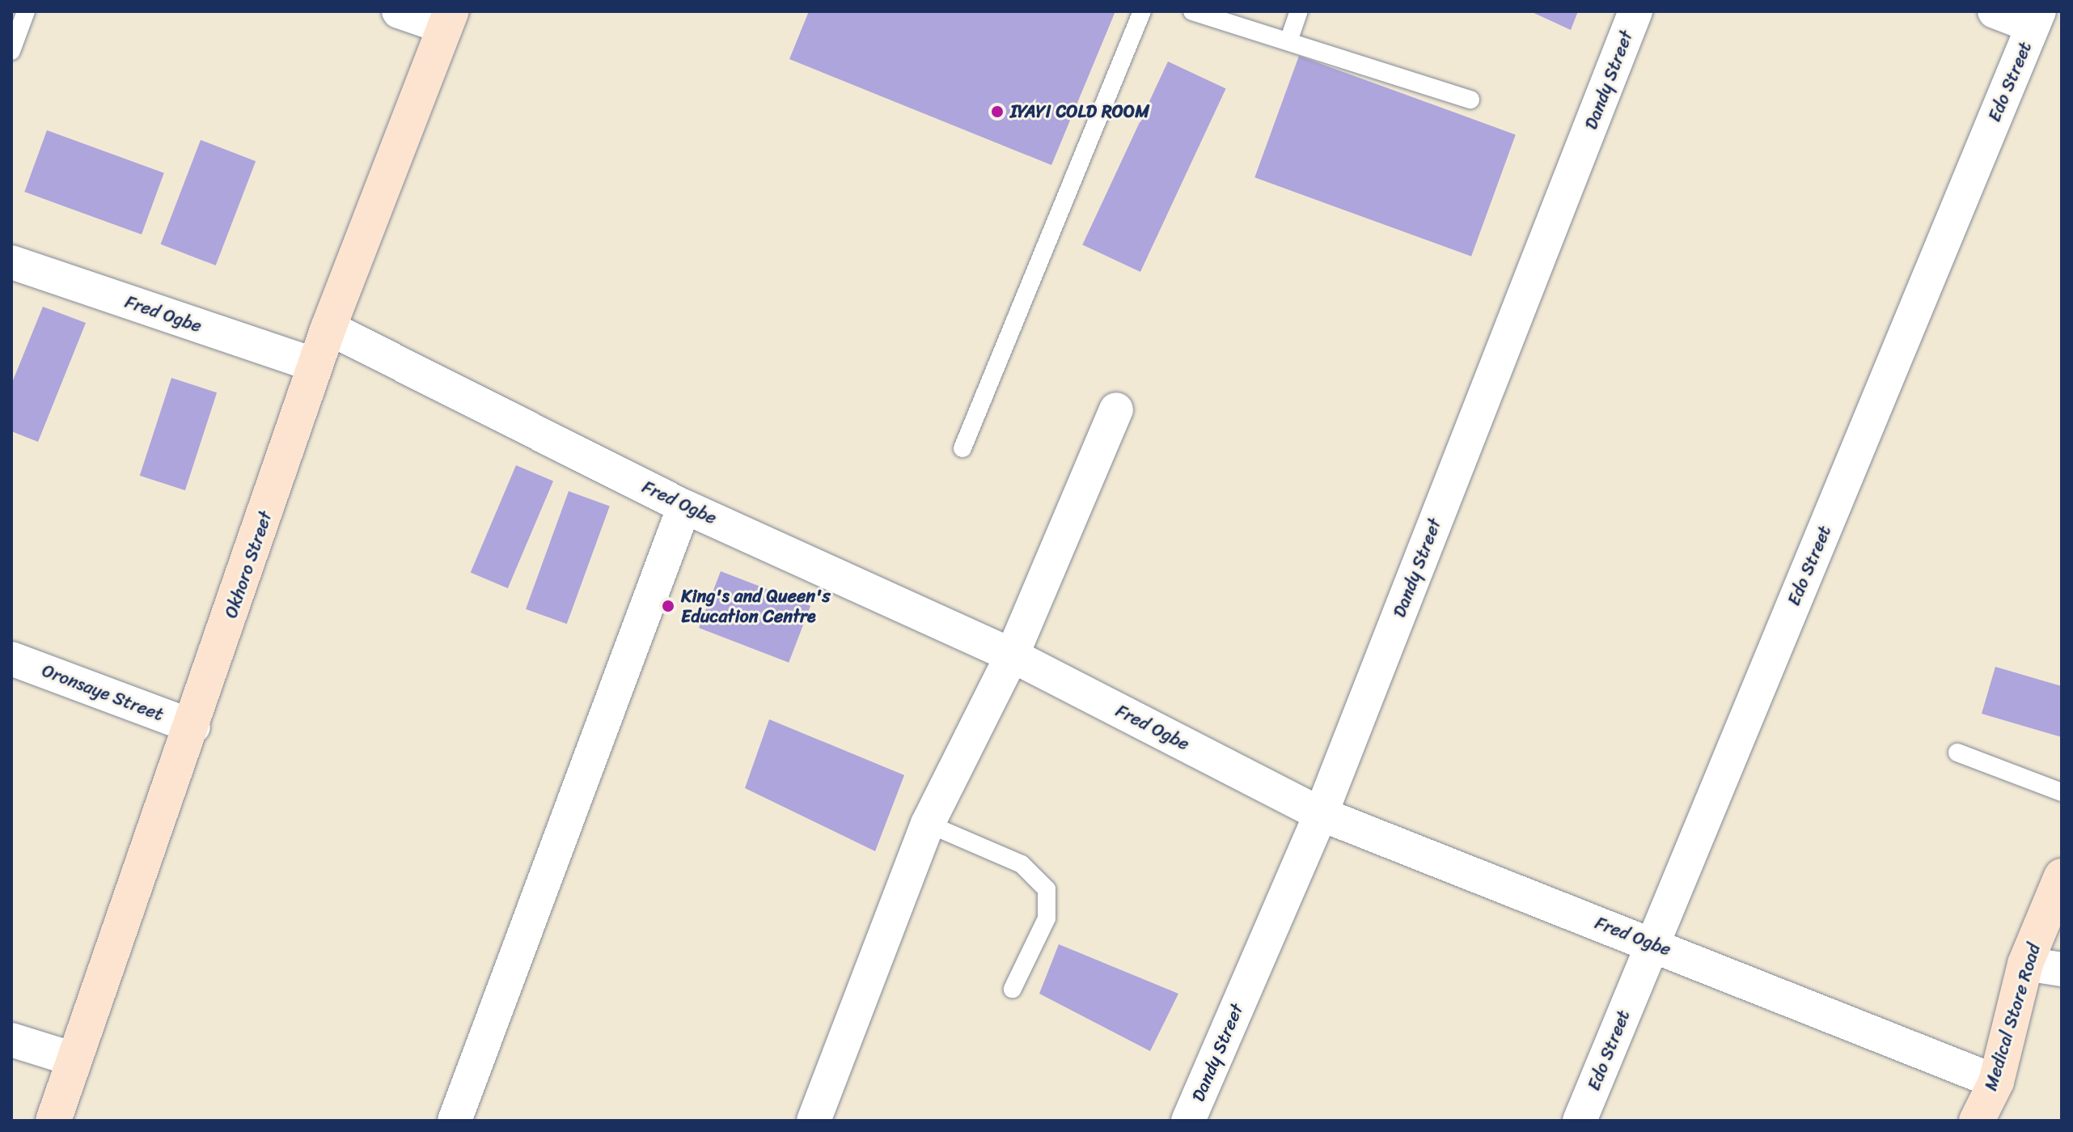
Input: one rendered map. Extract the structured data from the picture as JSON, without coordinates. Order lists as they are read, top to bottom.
{
  "streets": {
    "street": [
      "Dandy Street",
      "Edo Street",
      "Fred Ogbe",
      "Okhoro Street",
      "Oronsaye Street",
      "Medical Store Road"
    ]
  },
  "crossings": [
    ["Dandy Street", "Fred Ogbe"],
    ["Edo Street", "Fred Ogbe"],
    ["Fred Ogbe", "Okhoro Street"],
    ["Fred Ogbe", "Medical Store Road"],
    ["Okhoro Street", "Oronsaye Street"]
  ],
  "places": ["IYAYI COLD ROOM", "King's and Queen's Education Centre"]
}
